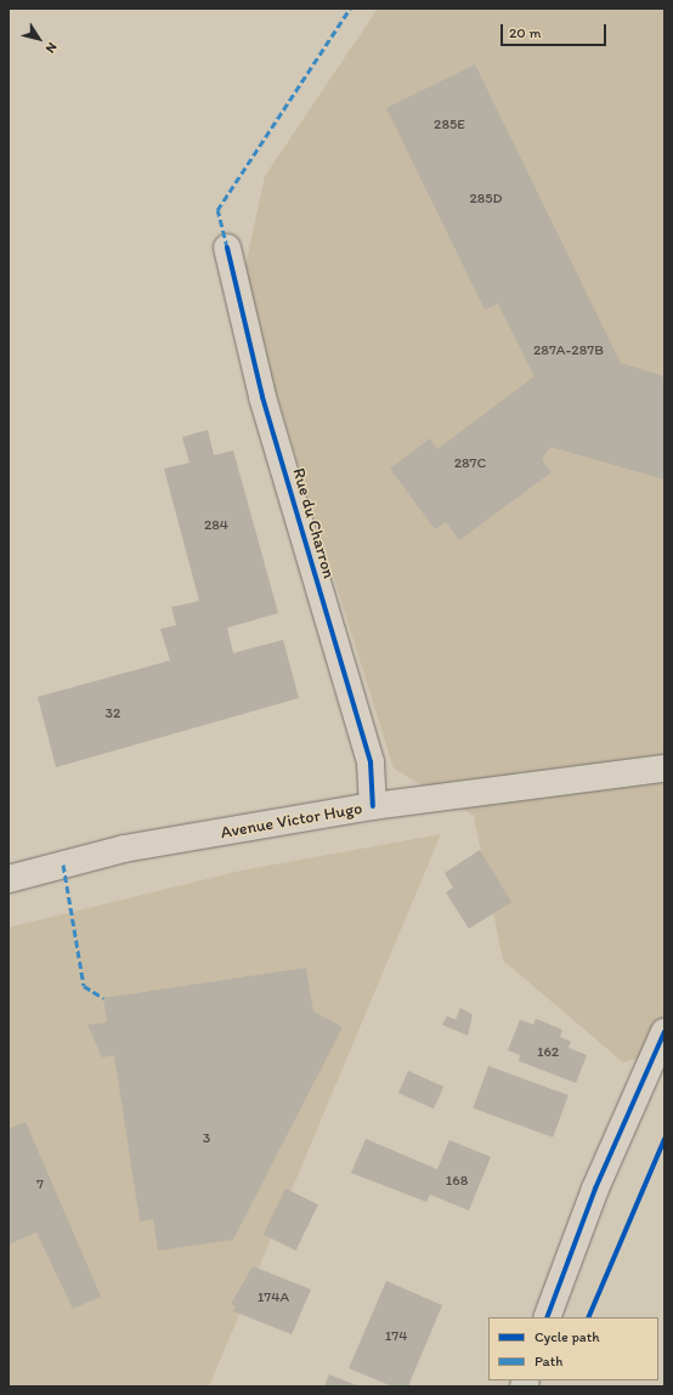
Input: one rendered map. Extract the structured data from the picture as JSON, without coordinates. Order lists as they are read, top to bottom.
{
  "streets": {
    "street": ["Rue du Charron", "Avenue Victor Hugo"]
  },
  "crossings": [
    ["Rue du Charron", "Avenue Victor Hugo"]
  ],
  "house_numbers": [
    "285E",
    "285D",
    "287A-287B",
    "287C",
    "284",
    "32",
    "162",
    "3",
    "168",
    "7",
    "174A",
    "174"
  ],
  "legend": ["Cycle path", "Path"],
  "scale_bar": "20 m",
  "north": "bottom right"
}
